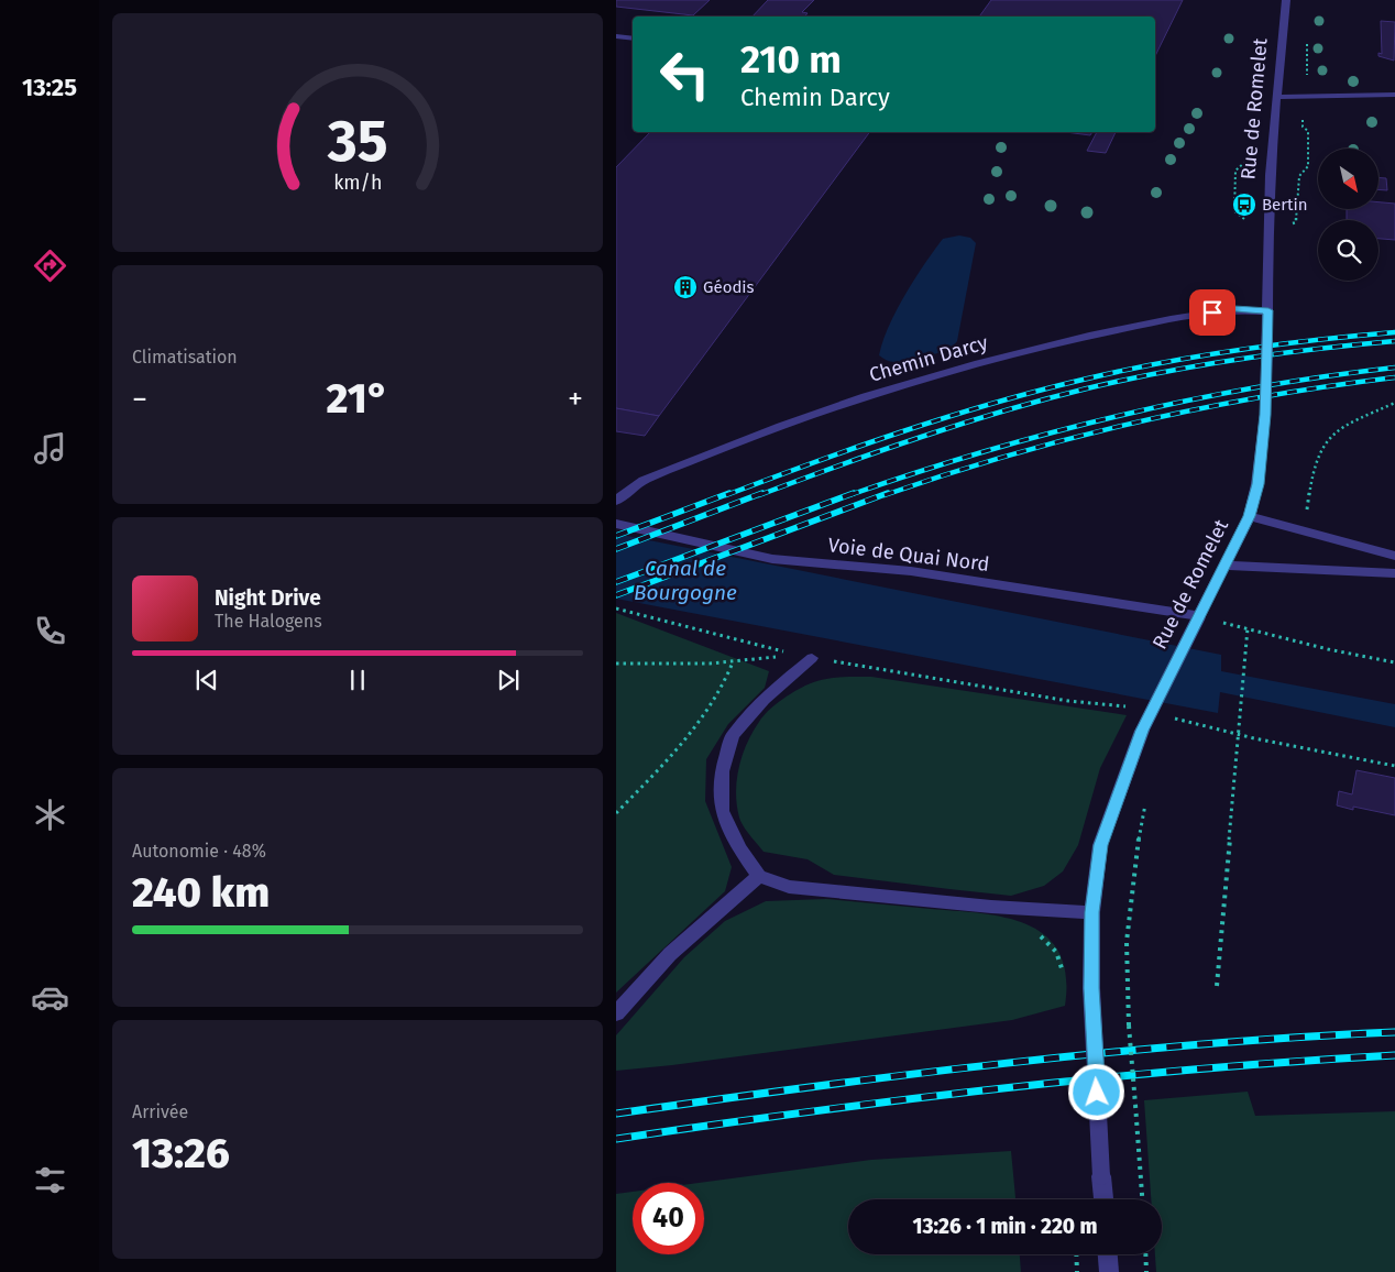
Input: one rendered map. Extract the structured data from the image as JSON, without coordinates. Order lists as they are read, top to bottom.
{
  "streets": {
    "street": ["Rue de Romelet", "Chemin Darcy", "Voie de Quai Nord"]
  },
  "crossings": [
    ["Rue de Romelet", "Chemin Darcy"],
    ["Rue de Romelet", "Voie de Quai Nord"]
  ],
  "water": ["Canal de Bourgogne"],
  "places": {
    "bus stop": ["Bertin"],
    "building": ["Géodis"]
  },
  "north": "bottom right",
  "page": {
    "tabs": "13:25",
    "turn": ["210 m", "Chemin Darcy"],
    "tile": [
      "Climatisation",
      ["Autonomie · 48%", "240 km"],
      ["Arrivée", "13:26"]
    ],
    "heat": ["−", "21°", "+"],
    "song": ["Night Drive", "The Halogens"],
    "limit": "40",
    "trip": "13:26 · 1 min · 220 m",
    "gauge": ["35", "km/h"]
  }
}
